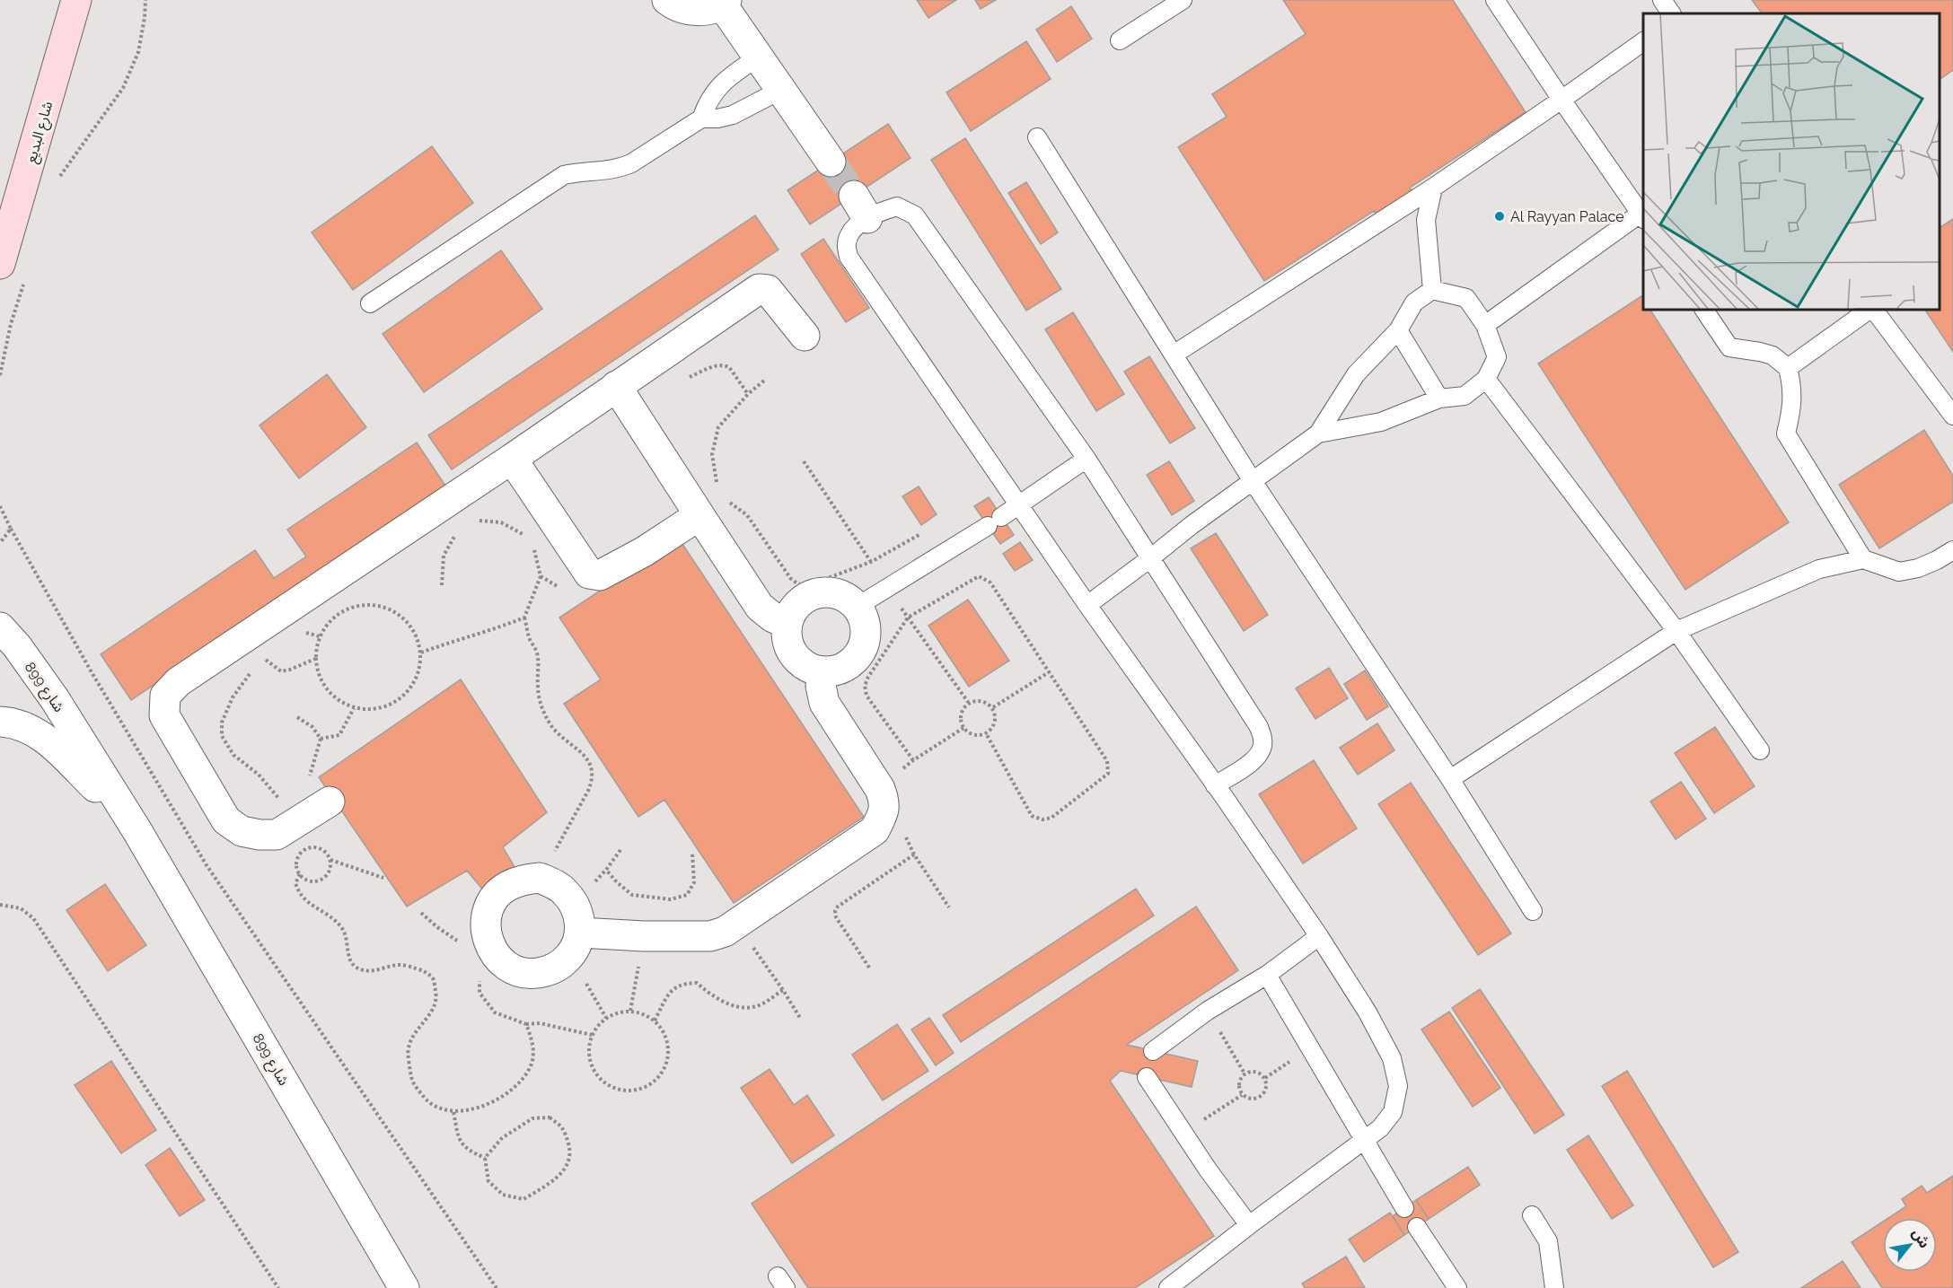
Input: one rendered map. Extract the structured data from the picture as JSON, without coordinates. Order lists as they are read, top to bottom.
{
  "streets": {
    "main road": ["شارع البديع"],
    "street": ["شارع 899"]
  },
  "places": ["Al Rayyan Palace"],
  "north": "top right"
}
